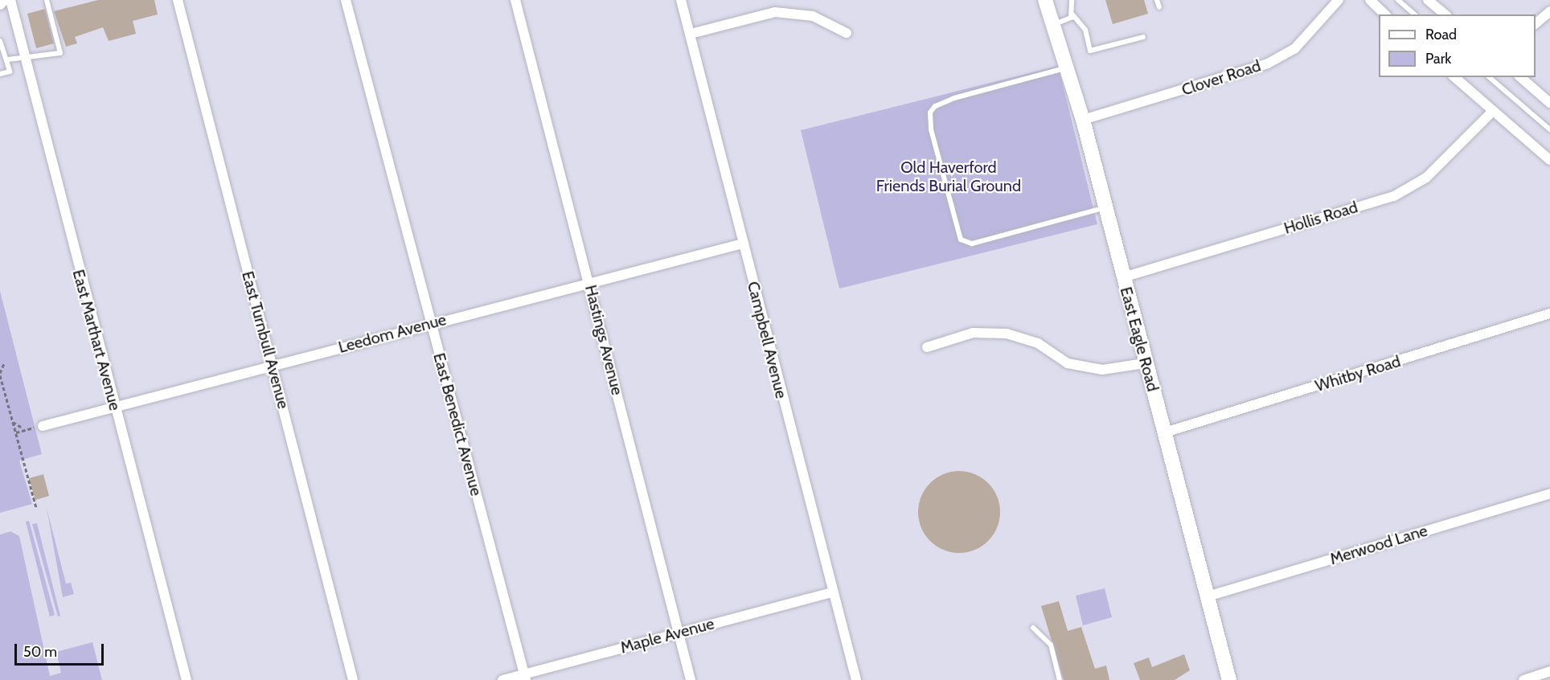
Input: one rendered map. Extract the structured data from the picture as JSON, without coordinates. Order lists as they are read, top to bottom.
{
  "streets": {
    "main road": ["East Eagle Road"],
    "street": [
      "Clover Road",
      "Hollis Road",
      "Leedom Avenue",
      "East Marthart Avenue",
      "East Turnbull Avenue",
      "Hastings Avenue",
      "Campbell Avenue",
      "Whitby Road",
      "East Benedict Avenue",
      "Merwood Lane",
      "Maple Avenue"
    ]
  },
  "crossings": [
    ["Clover Road", "East Eagle Road"],
    ["Hollis Road", "East Eagle Road"],
    ["Leedom Avenue", "East Marthart Avenue"],
    ["Leedom Avenue", "East Turnbull Avenue"],
    ["Leedom Avenue", "Hastings Avenue"],
    ["Leedom Avenue", "Campbell Avenue"],
    ["Leedom Avenue", "East Benedict Avenue"],
    ["East Eagle Road", "Whitby Road"],
    ["East Eagle Road", "Merwood Lane"],
    ["Hastings Avenue", "Maple Avenue"],
    ["Campbell Avenue", "Maple Avenue"],
    ["East Benedict Avenue", "Maple Avenue"]
  ],
  "parks": ["Old Haverford Friends Burial Ground"],
  "legend": ["Road", "Park"],
  "scale_bar": "50 m"
}
